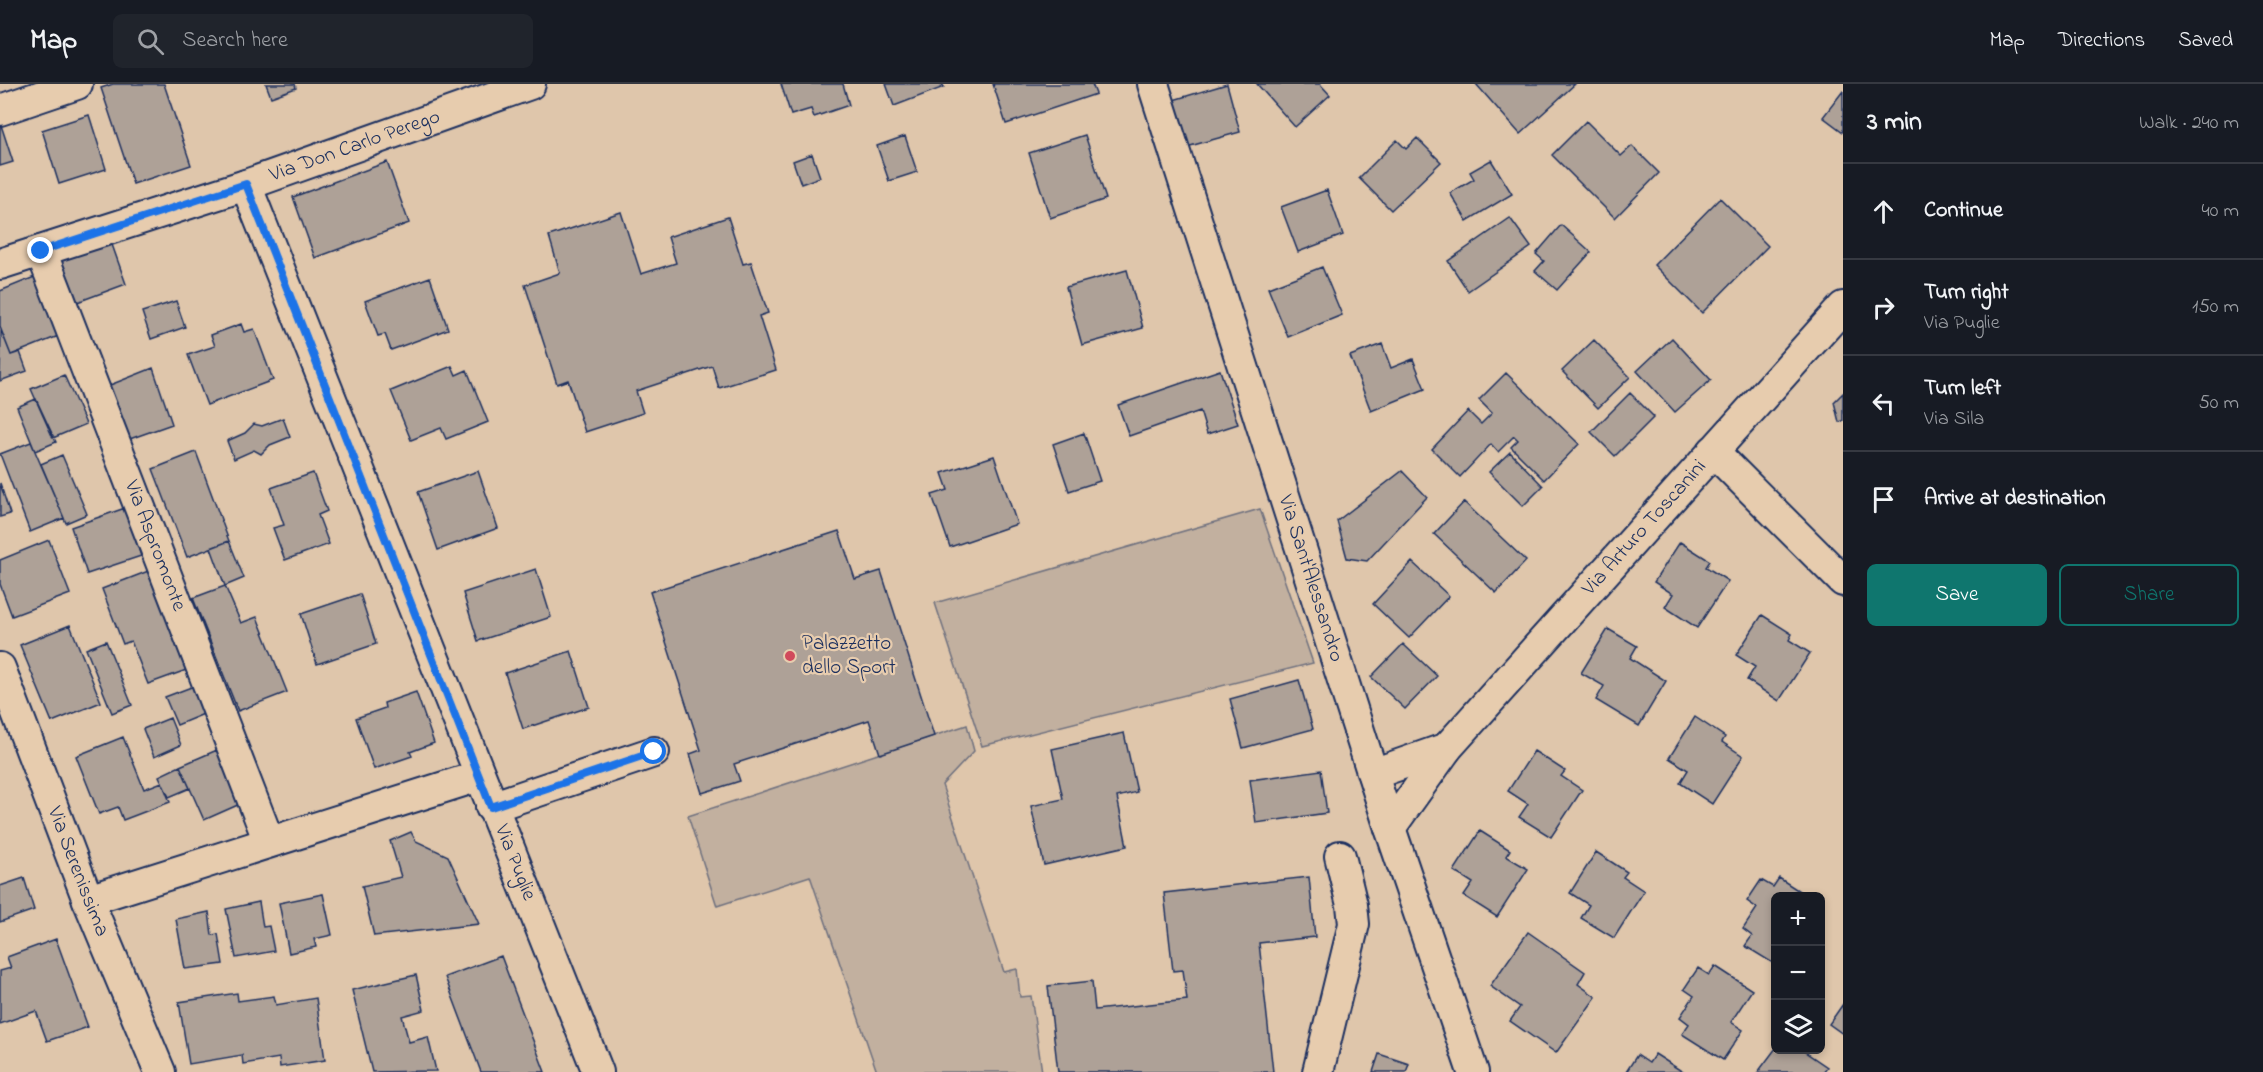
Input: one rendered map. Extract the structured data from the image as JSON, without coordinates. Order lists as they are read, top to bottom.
{
  "streets": {
    "street": [
      "Via Don Carlo Perego",
      "Via Arturo Toscanini",
      "Via Aspromonte",
      "Via Sant'Alessandro",
      "Via Puglie",
      "Via Serenissima"
    ]
  },
  "crossings": [
    ["Via Don Carlo Perego", "Via Aspromonte"],
    ["Via Don Carlo Perego", "Via Puglie"],
    ["Via Arturo Toscanini", "Via Sant'Alessandro"]
  ],
  "places": ["Palazzetto dello Sport"],
  "page": {
    "header": "Map",
    "search": "Search here",
    "nav": ["Map", "Directions", "Saved"],
    "heading": ["3 min", "Walk · 240 m"],
    "list": [
      ["Continue", "40 m"],
      ["Turn right", "Via Puglie", "150 m"],
      ["Turn left", "Via Sila", "50 m"],
      "Arrive at destination"
    ],
    "buttons": ["Save", "Share"],
    "map_buttons": ["+", "−"]
  }
}
